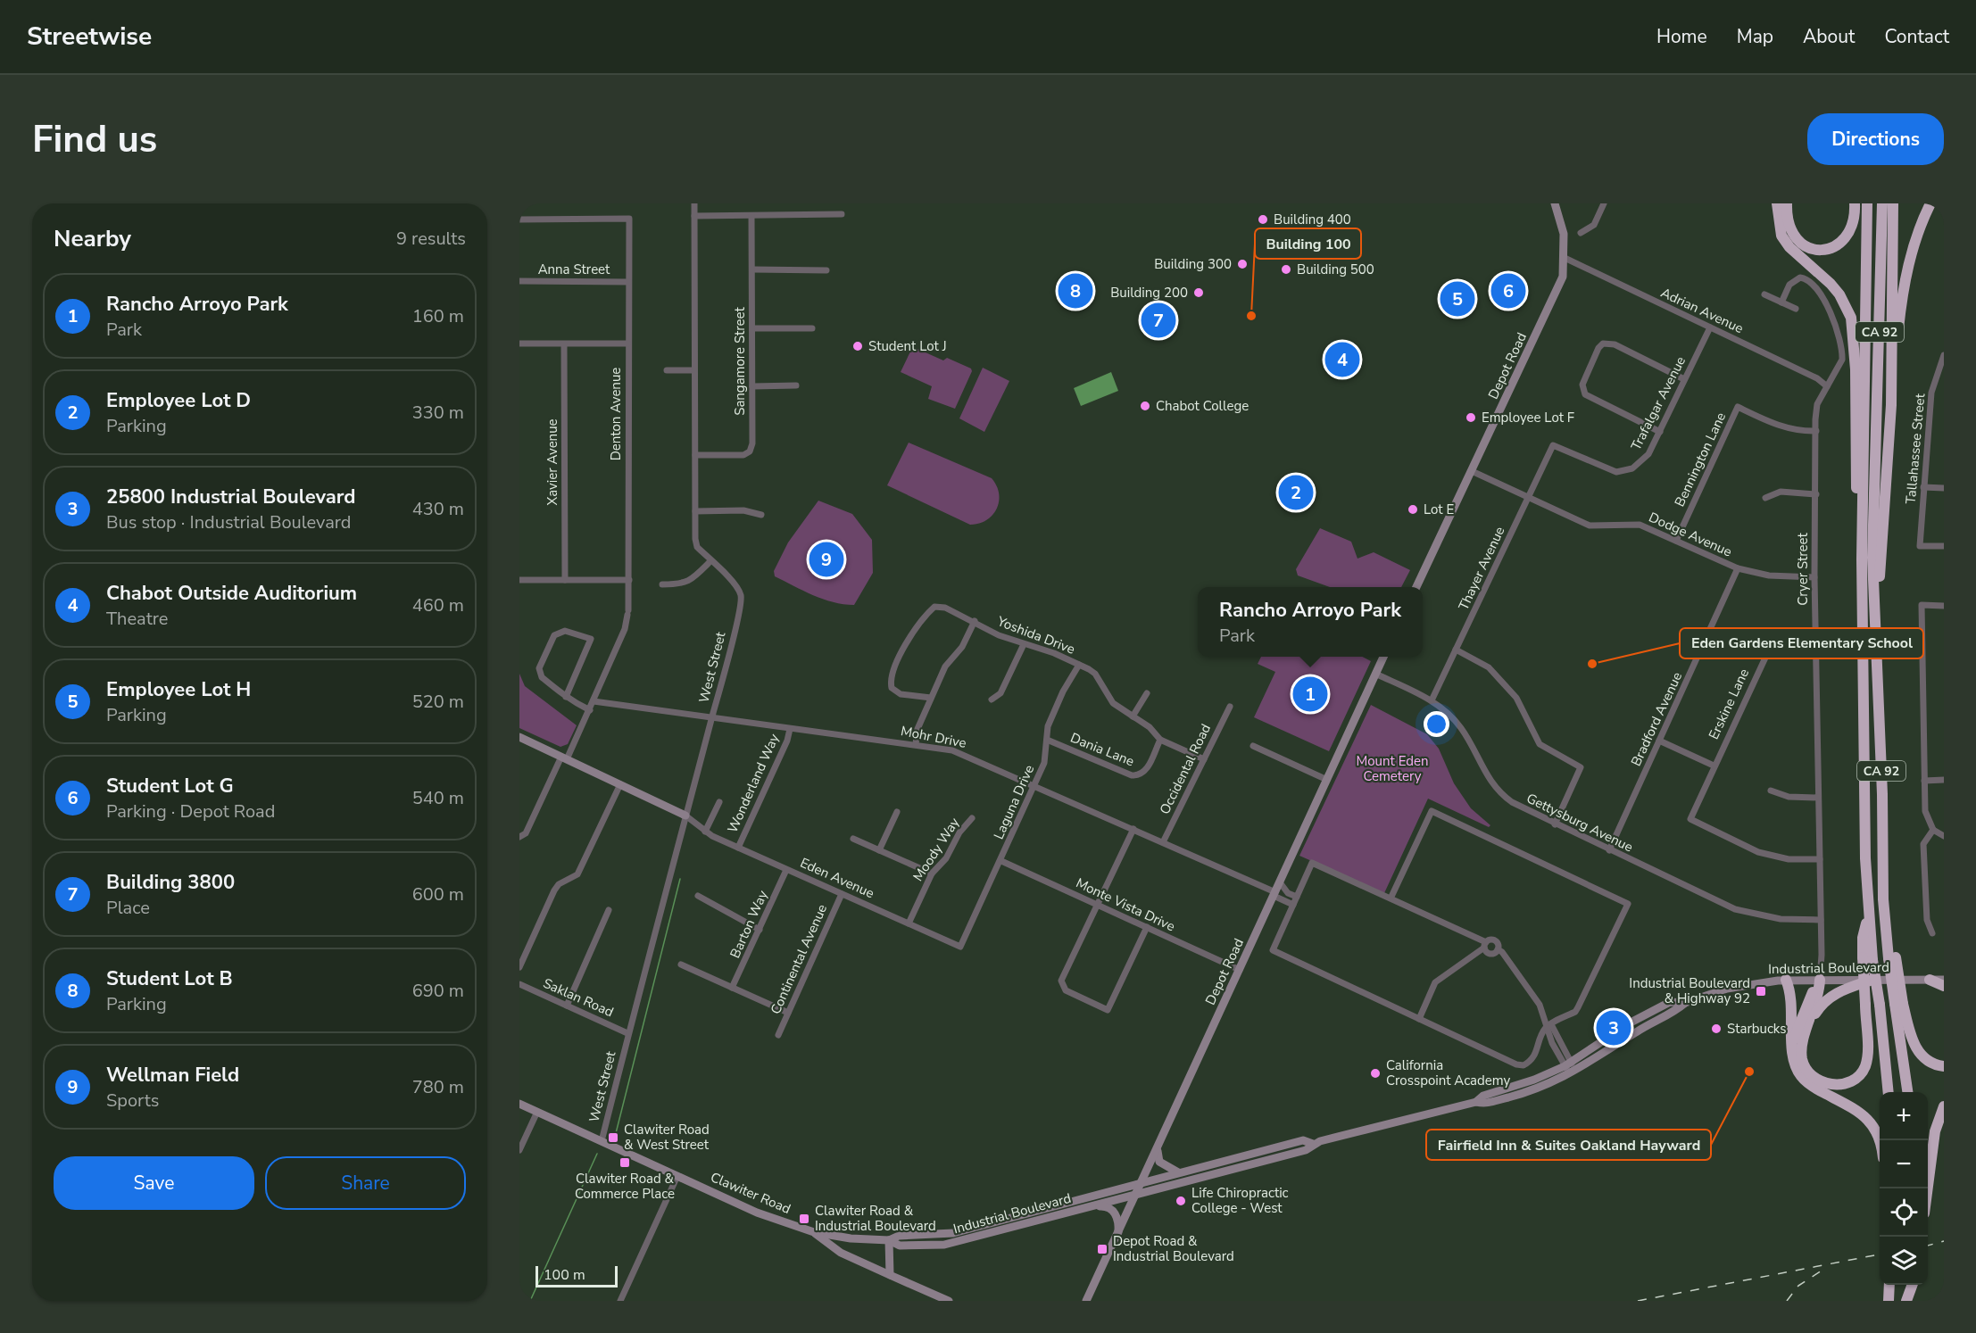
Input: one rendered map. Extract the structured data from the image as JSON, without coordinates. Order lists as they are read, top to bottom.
{
  "streets": {
    "highway": ["CA 92"],
    "main road": [
      "Depot Road",
      "Eden Avenue",
      "Industrial Boulevard",
      "Clawiter Road"
    ],
    "street": [
      "Anna Street",
      "Adrian Avenue",
      "Sangamore Street",
      "Trafalgar Avenue",
      "Denton Avenue",
      "Tallahassee Street",
      "Bennington Lane",
      "Xavier Avenue",
      "Dodge Avenue",
      "Thayer Avenue",
      "Cryer Street",
      "Yoshida Drive",
      "West Street",
      "Erskine Lane",
      "Bradford Avenue",
      "Mohr Drive",
      "Dania Lane",
      "Occidental Road",
      "Wonderland Way",
      "Laguna Drive",
      "Gettysburg Avenue",
      "Moody Way",
      "Monte Vista Drive",
      "Barton Way",
      "Continental Avenue",
      "Saklan Road"
    ]
  },
  "crossings": [
    ["Anna Street", "Denton Avenue"],
    ["Adrian Avenue", "Depot Road"],
    ["Adrian Avenue", "Trafalgar Avenue"],
    ["Adrian Avenue", "Cryer Street"],
    ["Sangamore Street", "West Street"],
    ["Depot Road", "Dodge Avenue"],
    ["Depot Road", "Mohr Drive"],
    ["Depot Road", "Gettysburg Avenue"],
    ["Depot Road", "Monte Vista Drive"],
    ["Depot Road", "Industrial Boulevard"],
    ["Trafalgar Avenue", "Thayer Avenue"],
    ["Denton Avenue", "Mohr Drive"],
    ["Denton Avenue", "Eden Avenue"],
    ["Bennington Lane", "Dodge Avenue"],
    ["Bennington Lane", "Cryer Street"],
    ["Dodge Avenue", "Thayer Avenue"],
    ["Dodge Avenue", "Cryer Street"],
    ["Dodge Avenue", "Bradford Avenue"],
    ["Thayer Avenue", "Gettysburg Avenue"],
    ["Cryer Street", "Erskine Lane"],
    ["Cryer Street", "Gettysburg Avenue"],
    ["Cryer Street", "Industrial Boulevard"],
    ["Yoshida Drive", "Dania Lane"],
    ["Yoshida Drive", "Occidental Road"],
    ["Yoshida Drive", "Laguna Drive"],
    ["West Street", "Mohr Drive"],
    ["West Street", "Eden Avenue"],
    ["West Street", "Saklan Road"],
    ["West Street", "Clawiter Road"],
    ["Bradford Avenue", "Gettysburg Avenue"],
    ["Mohr Drive", "Occidental Road"],
    ["Mohr Drive", "Wonderland Way"],
    ["Mohr Drive", "Laguna Drive"],
    ["Dania Lane", "Laguna Drive"],
    ["Wonderland Way", "Eden Avenue"],
    ["Laguna Drive", "Eden Avenue"],
    ["Laguna Drive", "Monte Vista Drive"],
    ["Moody Way", "Eden Avenue"],
    ["Eden Avenue", "Barton Way"],
    ["Eden Avenue", "Continental Avenue"],
    ["Industrial Boulevard", "Clawiter Road"]
  ],
  "parks": ["Mount Eden Cemetery"],
  "places": {
    "other": [
      "Building 400",
      "Building 300",
      "Building 500",
      "Building 200",
      "Building 100",
      "Student Lot J",
      "Chabot College",
      "Employee Lot F",
      "Lot E",
      "Eden Gardens Elementary School",
      "Starbucks",
      "Fairfield Inn & Suites Oakland Hayward",
      "California Crosspoint Academy",
      "Life Chiropractic College - West"
    ],
    "transit": [
      "Industrial Boulevard & Highway 92",
      "Clawiter Road & West Street",
      "Clawiter Road & Commerce Place",
      "Clawiter Road & Industrial Boulevard",
      "Depot Road & Industrial Boulevard"
    ]
  },
  "scale_bar": "100 m",
  "page": {
    "header": "Streetwise",
    "nav": [
      "Home",
      "Map",
      "About",
      "Contact"
    ],
    "buttons": [
      "Directions",
      ["Save", "Share"]
    ],
    "title": "Find us",
    "heading": ["Nearby", "9 results"],
    "pins": [
      "6",
      "8",
      "5",
      "7",
      "4",
      "2",
      "9",
      "1",
      "3"
    ],
    "list": [
      {
        "mark": "1",
        "name": "Rancho Arroyo Park",
        "note": "Park",
        "value": "160 m"
      },
      {
        "mark": "2",
        "name": "Employee Lot D",
        "note": "Parking",
        "value": "330 m"
      },
      {
        "mark": "3",
        "name": "25800 Industrial Boulevard",
        "note": "Bus stop · Industrial Boulevard",
        "value": "430 m"
      },
      {
        "mark": "4",
        "name": "Chabot Outside Auditorium",
        "note": "Theatre",
        "value": "460 m"
      },
      {
        "mark": "5",
        "name": "Employee Lot H",
        "note": "Parking",
        "value": "520 m"
      },
      {
        "mark": "6",
        "name": "Student Lot G",
        "note": "Parking · Depot Road",
        "value": "540 m"
      },
      {
        "mark": "7",
        "name": "Building 3800",
        "note": "Place",
        "value": "600 m"
      },
      {
        "mark": "8",
        "name": "Student Lot B",
        "note": "Parking",
        "value": "690 m"
      },
      {
        "mark": "9",
        "name": "Wellman Field",
        "note": "Sports",
        "value": "780 m"
      }
    ],
    "popup": ["Rancho Arroyo Park", "Park"],
    "map_buttons": ["+", "−"],
    "scale": "100 m"
  }
}
